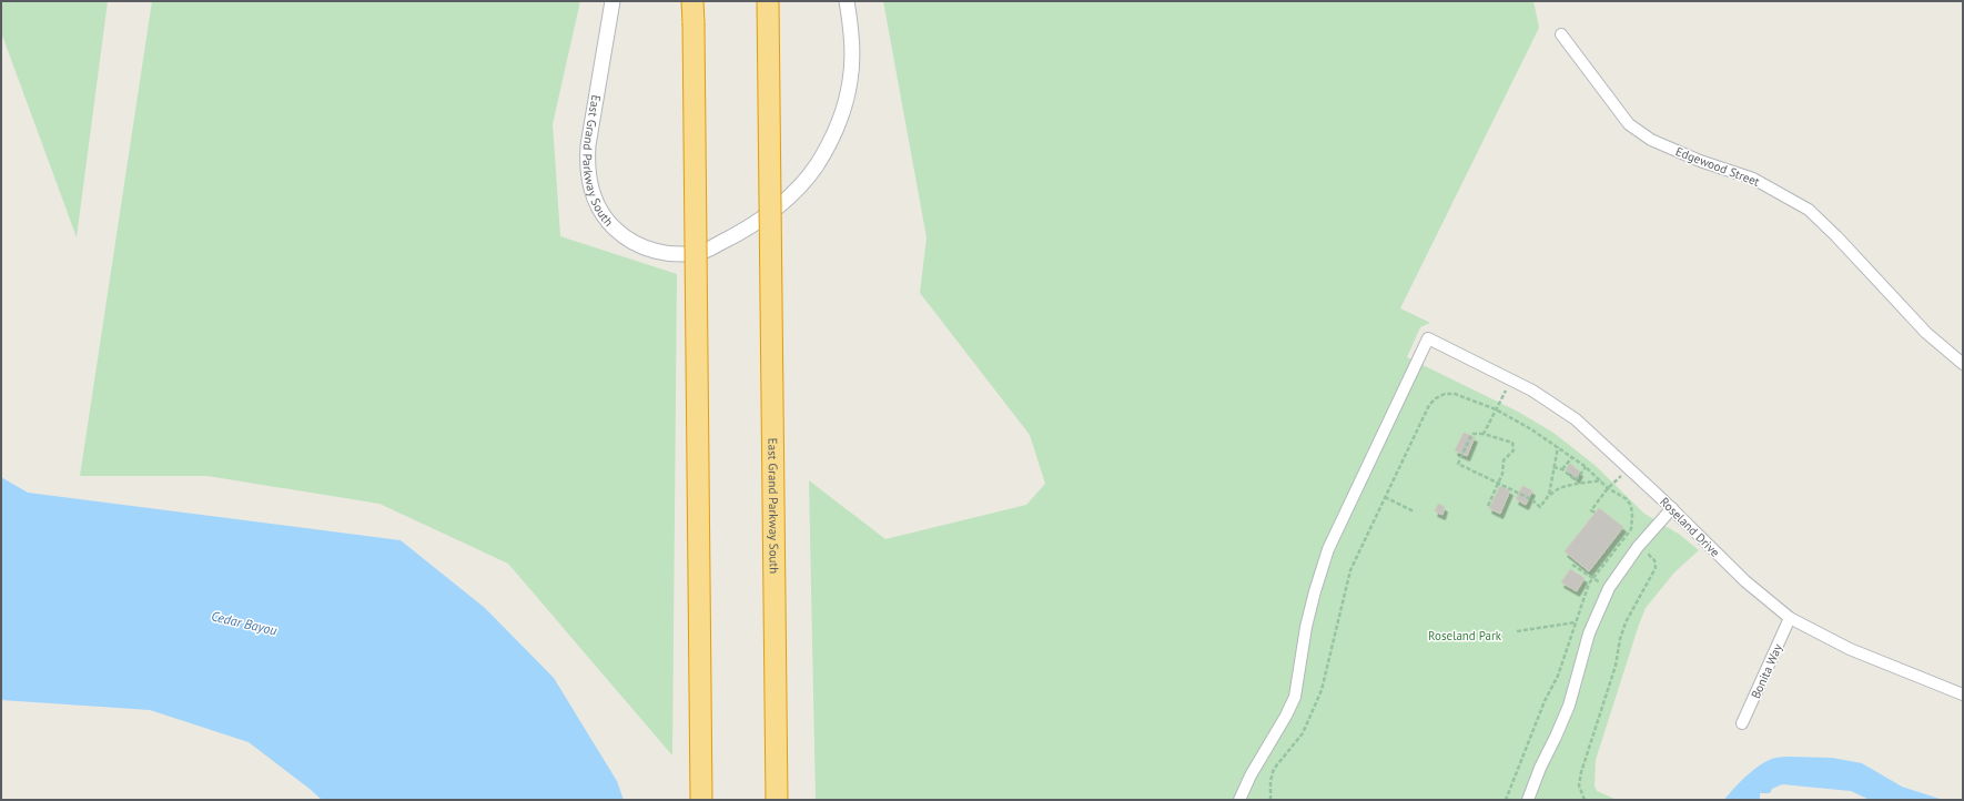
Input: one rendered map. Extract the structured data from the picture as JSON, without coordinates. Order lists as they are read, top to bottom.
{
  "streets": {
    "highway": ["East Grand Parkway South"],
    "street": ["Edgewood Street", "Roseland Drive", "Bonita Way"]
  },
  "crossings": [
    ["Roseland Drive", "Bonita Way"]
  ],
  "water": ["Cedar Bayou"],
  "parks": ["Roseland Park"]
}
